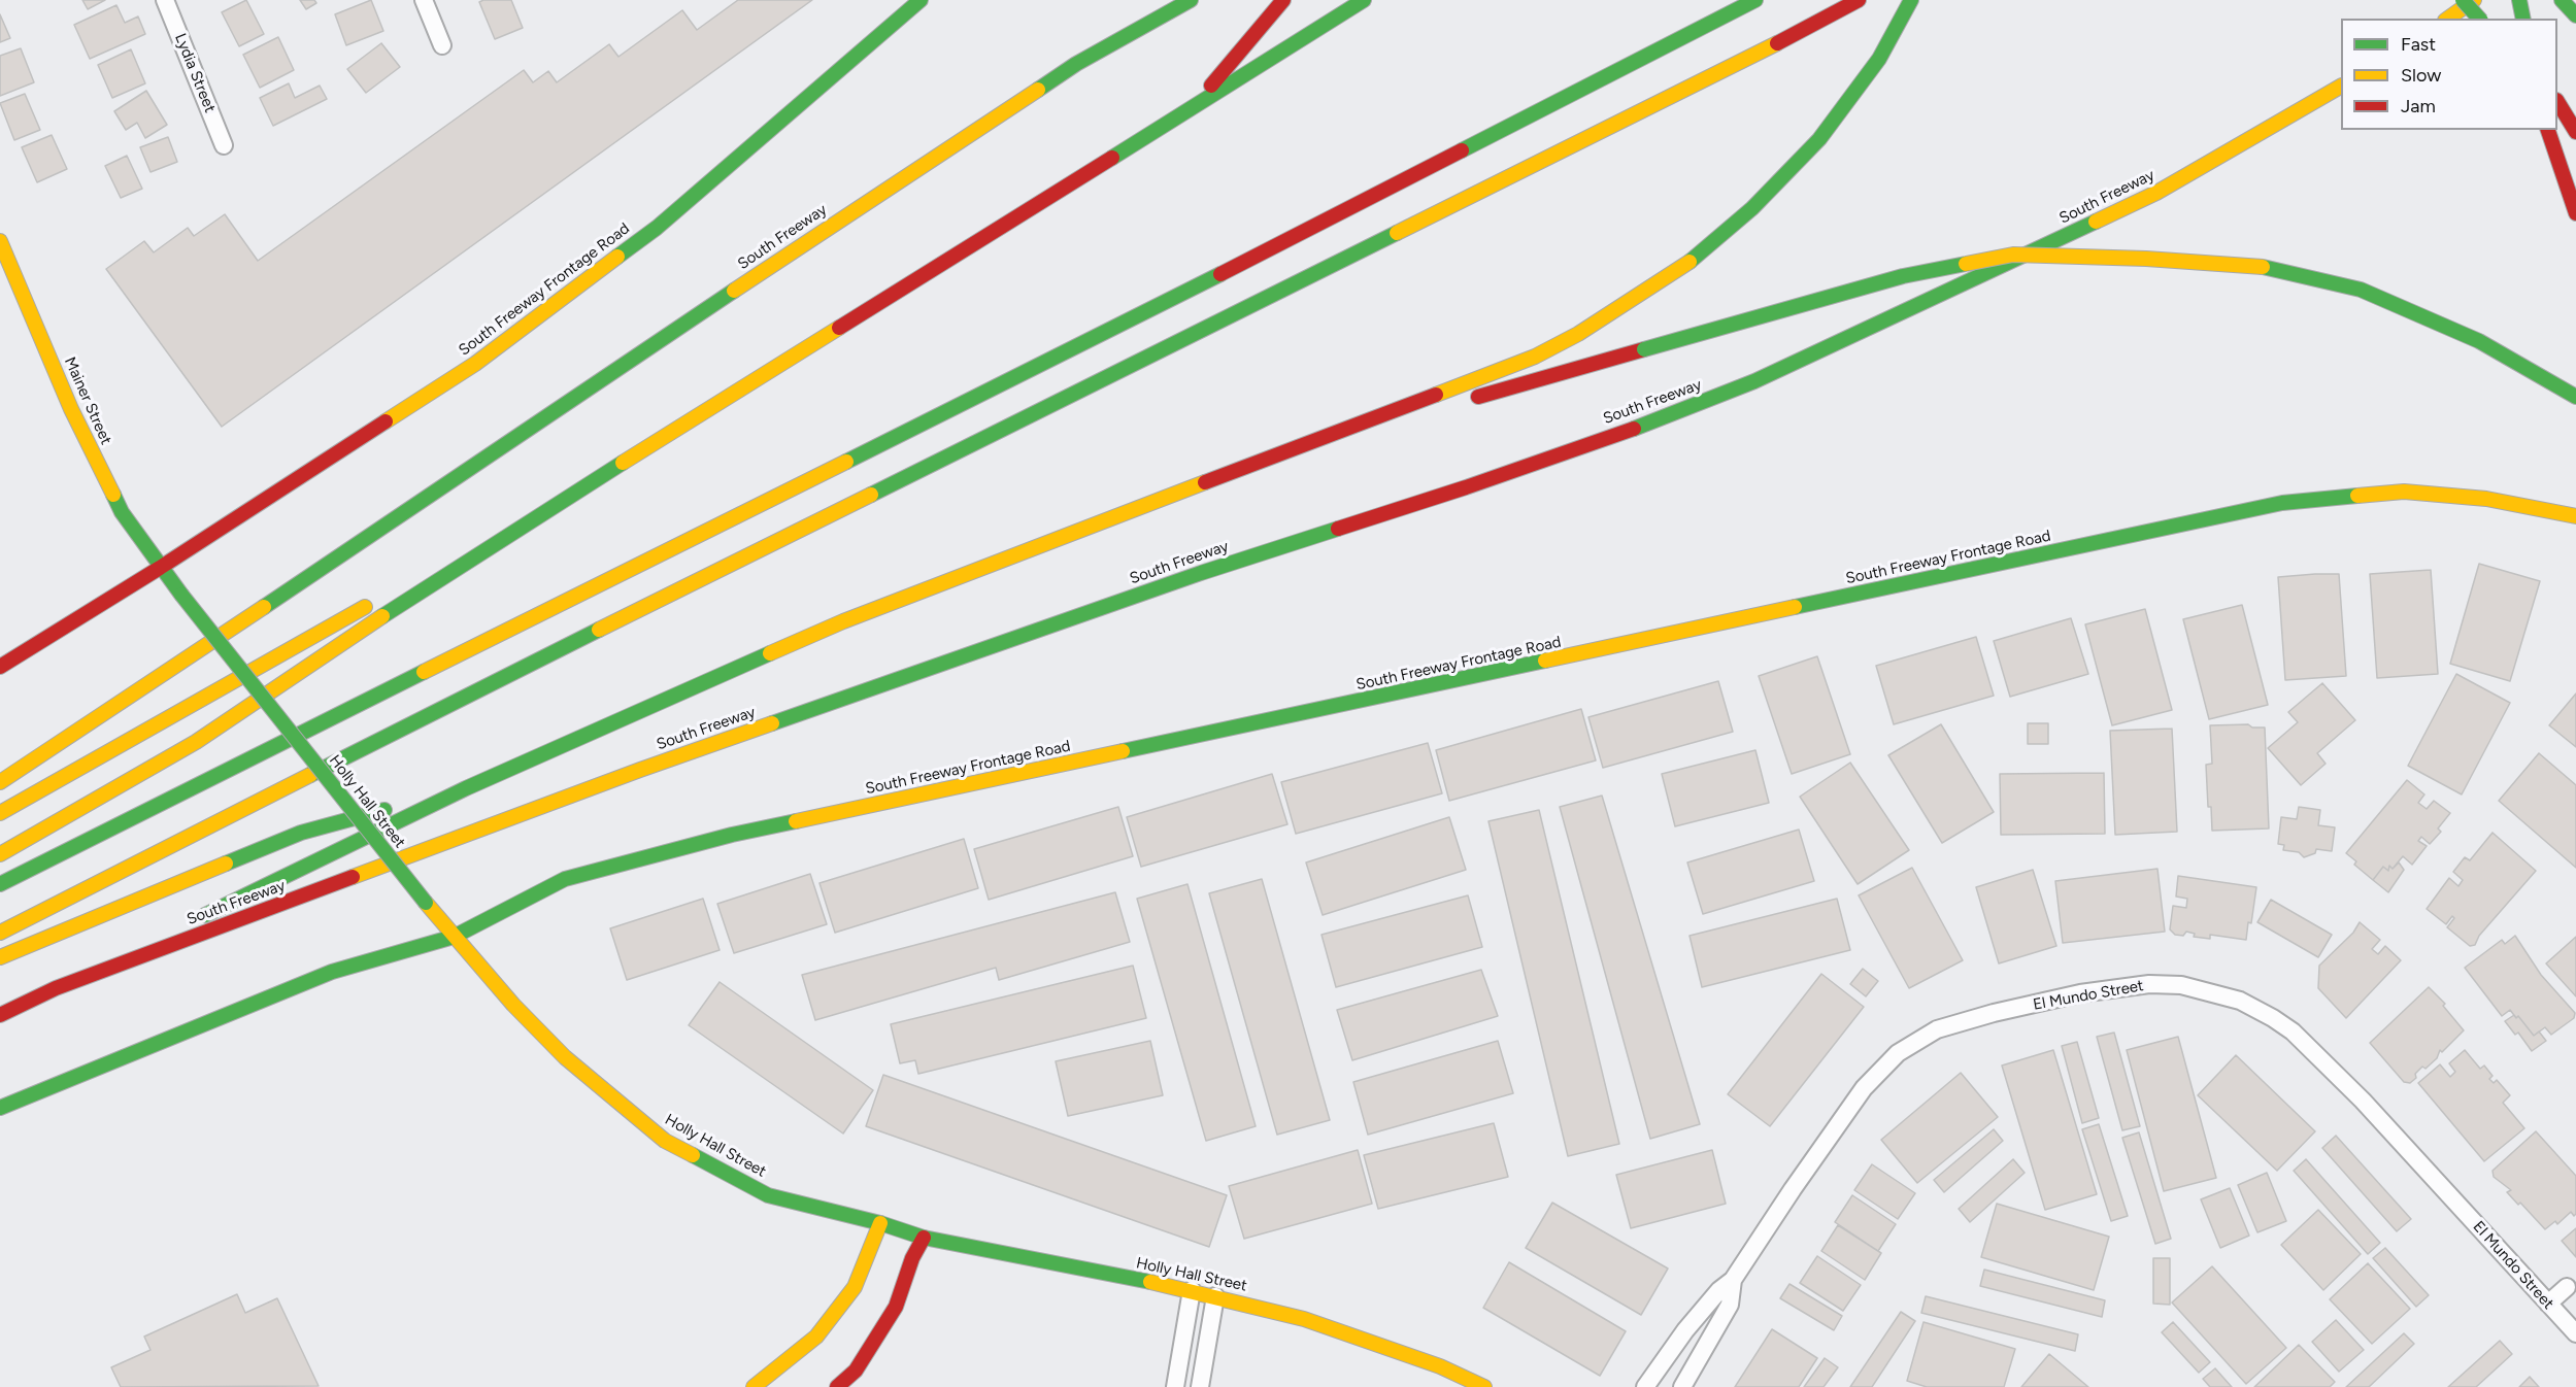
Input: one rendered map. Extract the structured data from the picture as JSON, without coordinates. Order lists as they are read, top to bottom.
{
  "streets": {
    "main road": [
      "South Freeway",
      "South Freeway Frontage Road",
      "Mainer Street",
      "Holly Hall Street"
    ],
    "street": ["Lydia Street", "El Mundo Street"]
  },
  "crossings": [
    ["South Freeway Frontage Road", "Mainer Street"],
    ["South Freeway Frontage Road", "Holly Hall Street"],
    ["Mainer Street", "Holly Hall Street"]
  ],
  "legend": ["Fast", "Slow", "Jam"]
}
